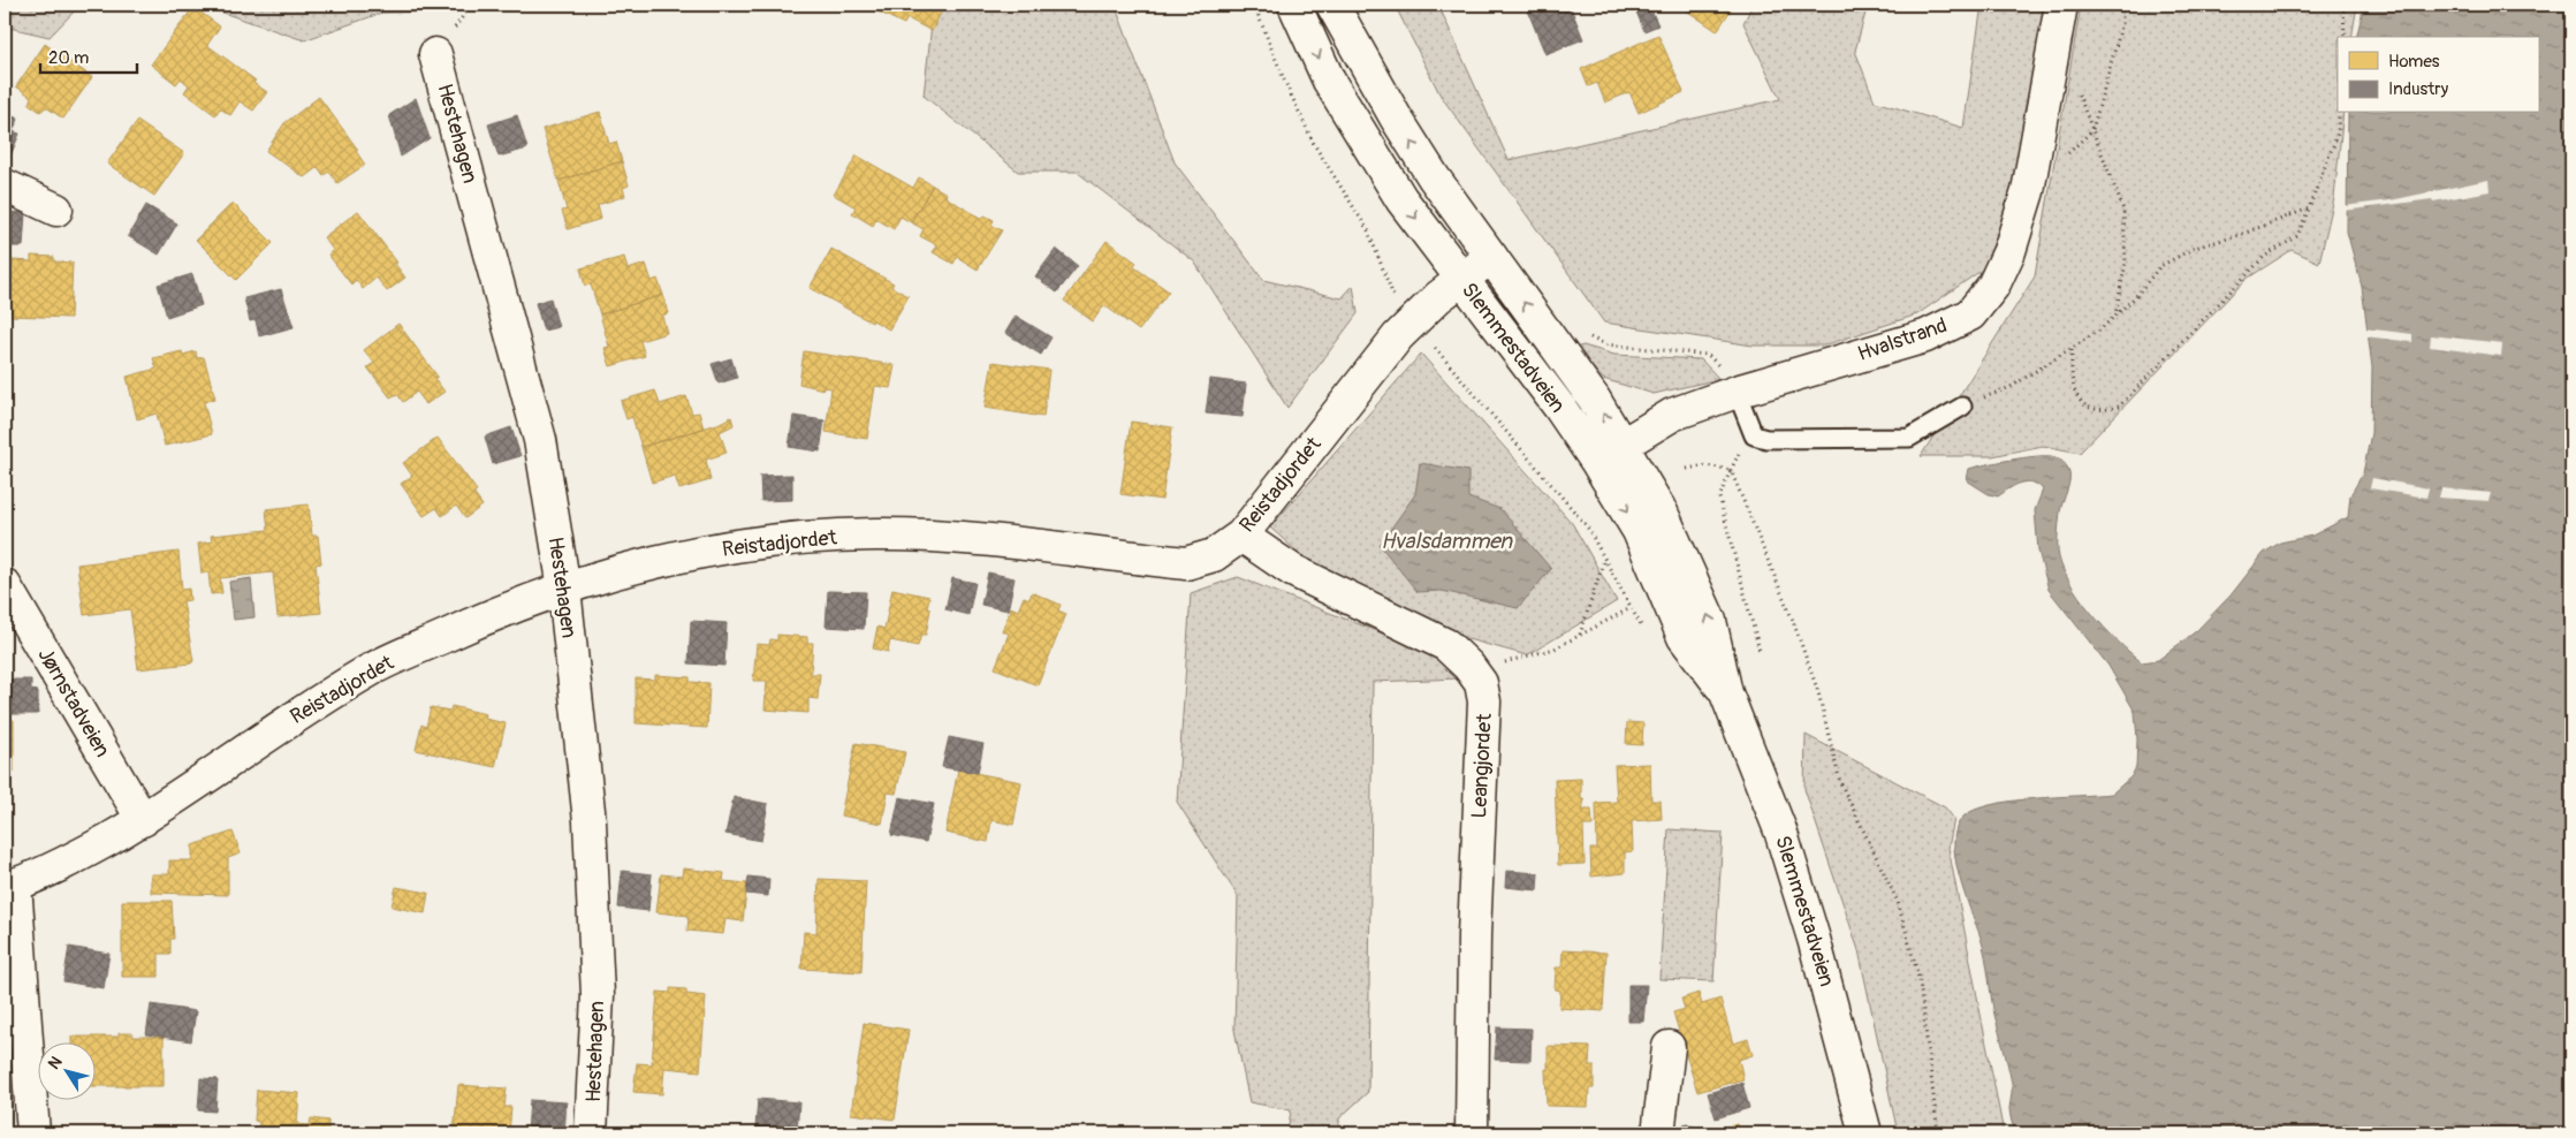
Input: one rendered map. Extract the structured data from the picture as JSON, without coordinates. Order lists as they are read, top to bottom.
{
  "streets": {
    "street": [
      "Hestehagen",
      "Hvalstrand",
      "Slemmestadveien",
      "Reistadjordet",
      "Jørnstadveien",
      "Leangjordet"
    ]
  },
  "crossings": [
    ["Hestehagen", "Reistadjordet"],
    ["Hvalstrand", "Slemmestadveien"],
    ["Slemmestadveien", "Reistadjordet"],
    ["Reistadjordet", "Jørnstadveien"],
    ["Reistadjordet", "Leangjordet"]
  ],
  "water": ["Hvalsdammen"],
  "legend": ["Homes", "Industry"],
  "scale_bar": "20 m",
  "north": "top left"
}
